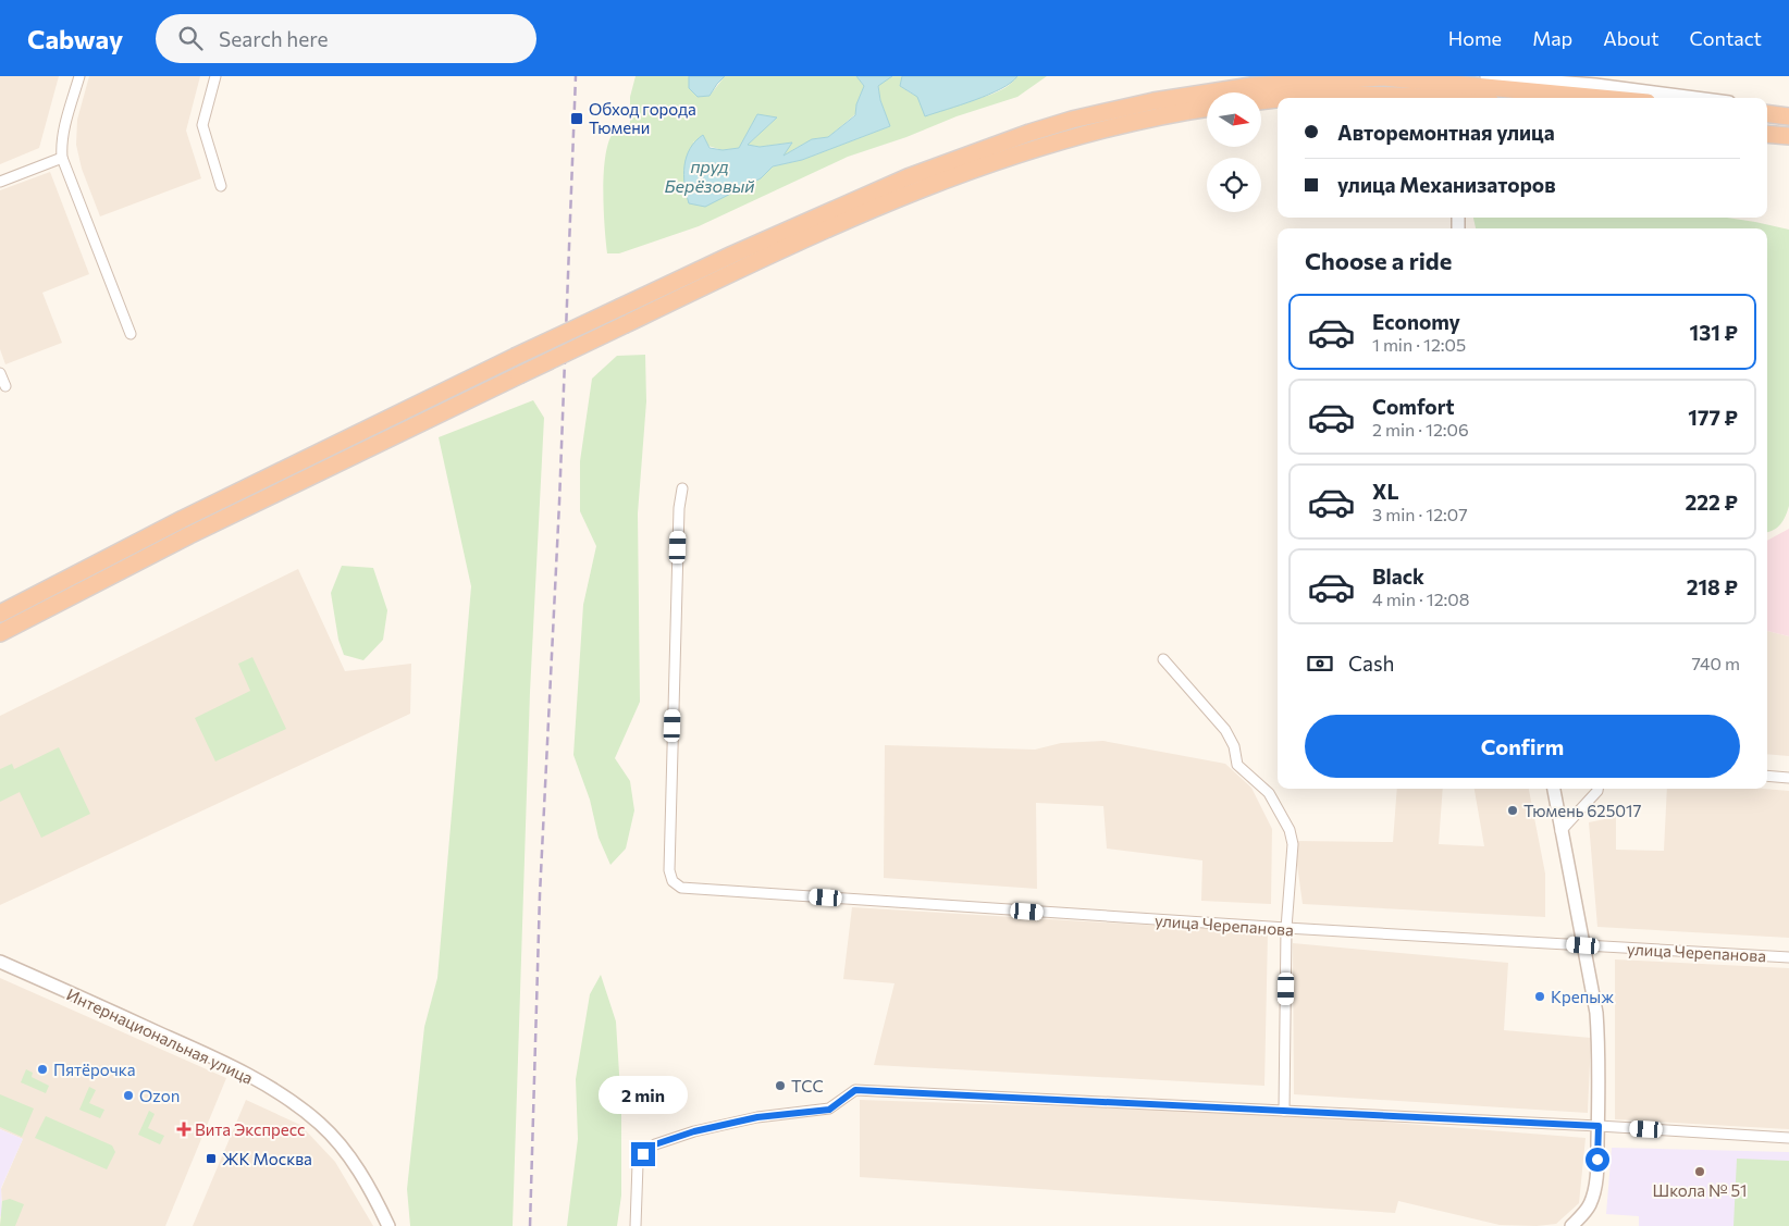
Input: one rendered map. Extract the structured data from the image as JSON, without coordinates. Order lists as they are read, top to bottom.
{
  "streets": {
    "street": ["улица Черепанова", "Интернациональная улица"]
  },
  "water": ["пруд Берёзовый"],
  "places": {
    "transit": ["Обход города Тюмени", "ЖК Москва"],
    "other": [
      "Тюмень 625017",
      "Крепыж",
      "Пятёрочка",
      "ТСС",
      "Ozon",
      "Школа № 51"
    ],
    "health": ["Вита Экспресс"]
  },
  "north": "right",
  "page": {
    "header": "Cabway",
    "search": "Search here",
    "nav": [
      "Home",
      "Map",
      "About",
      "Contact"
    ],
    "banner": ["Авторемонтная улица", "улица Механизаторов"],
    "heading": "Choose a ride",
    "list": [
      {
        "name": "Economy",
        "note": "1 min · 12:05",
        "value": "131 ₽"
      },
      {
        "name": "Comfort",
        "note": "2 min · 12:06",
        "value": "177 ₽"
      },
      {
        "name": "XL",
        "note": "3 min · 12:07",
        "value": "222 ₽"
      },
      {
        "name": "Black",
        "note": "4 min · 12:08",
        "value": "218 ₽"
      }
    ],
    "pay": ["Cash", "740 m"],
    "buttons": "Confirm",
    "bubble": "2 min"
  }
}
